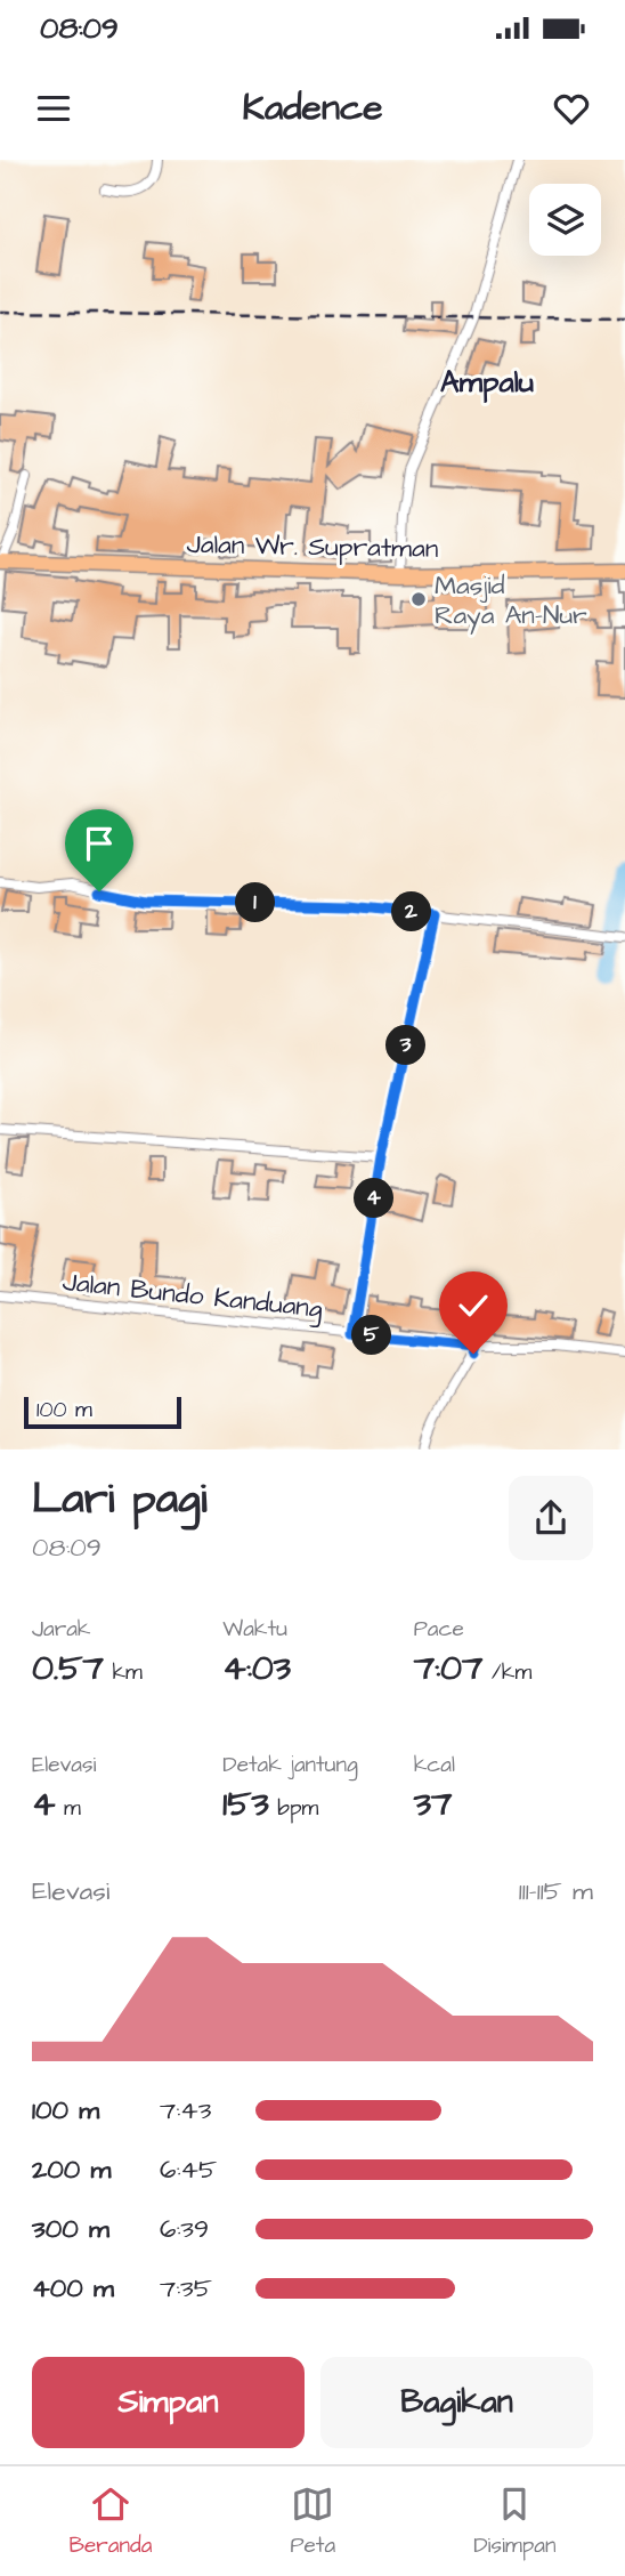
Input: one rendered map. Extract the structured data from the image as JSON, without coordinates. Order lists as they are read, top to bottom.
{
  "streets": {
    "main road": ["Jalan Wr. Supratman"],
    "street": ["Jalan Bundo Kanduang"]
  },
  "districts": ["Ampalu"],
  "places": ["Masjid Raya An-Nur"],
  "scale_bar": "100 m",
  "page": {
    "status": "08:09",
    "header": "Kadence",
    "pins": [
      "1",
      "2",
      "3",
      "4",
      "5"
    ],
    "scale": "100 m",
    "heading": ["Lari pagi", "08:09"],
    "stats": [
      ["Jarak", "0.57 km"],
      ["Waktu", "4:03"],
      ["Pace", "7:07 /km"],
      ["Elevasi", "4 m"],
      ["Detak jantung", "153 bpm"],
      ["kcal", "37"]
    ],
    "chart": ["Elevasi", "111–115 m"],
    "list": [
      {
        "name": "100 m",
        "note": "7:43"
      },
      {
        "name": "200 m",
        "note": "6:45"
      },
      {
        "name": "300 m",
        "note": "6:39"
      },
      {
        "name": "400 m",
        "note": "7:35"
      }
    ],
    "buttons": ["Simpan", "Bagikan"],
    "tabs": ["Beranda", "Peta", "Disimpan"]
  }
}
